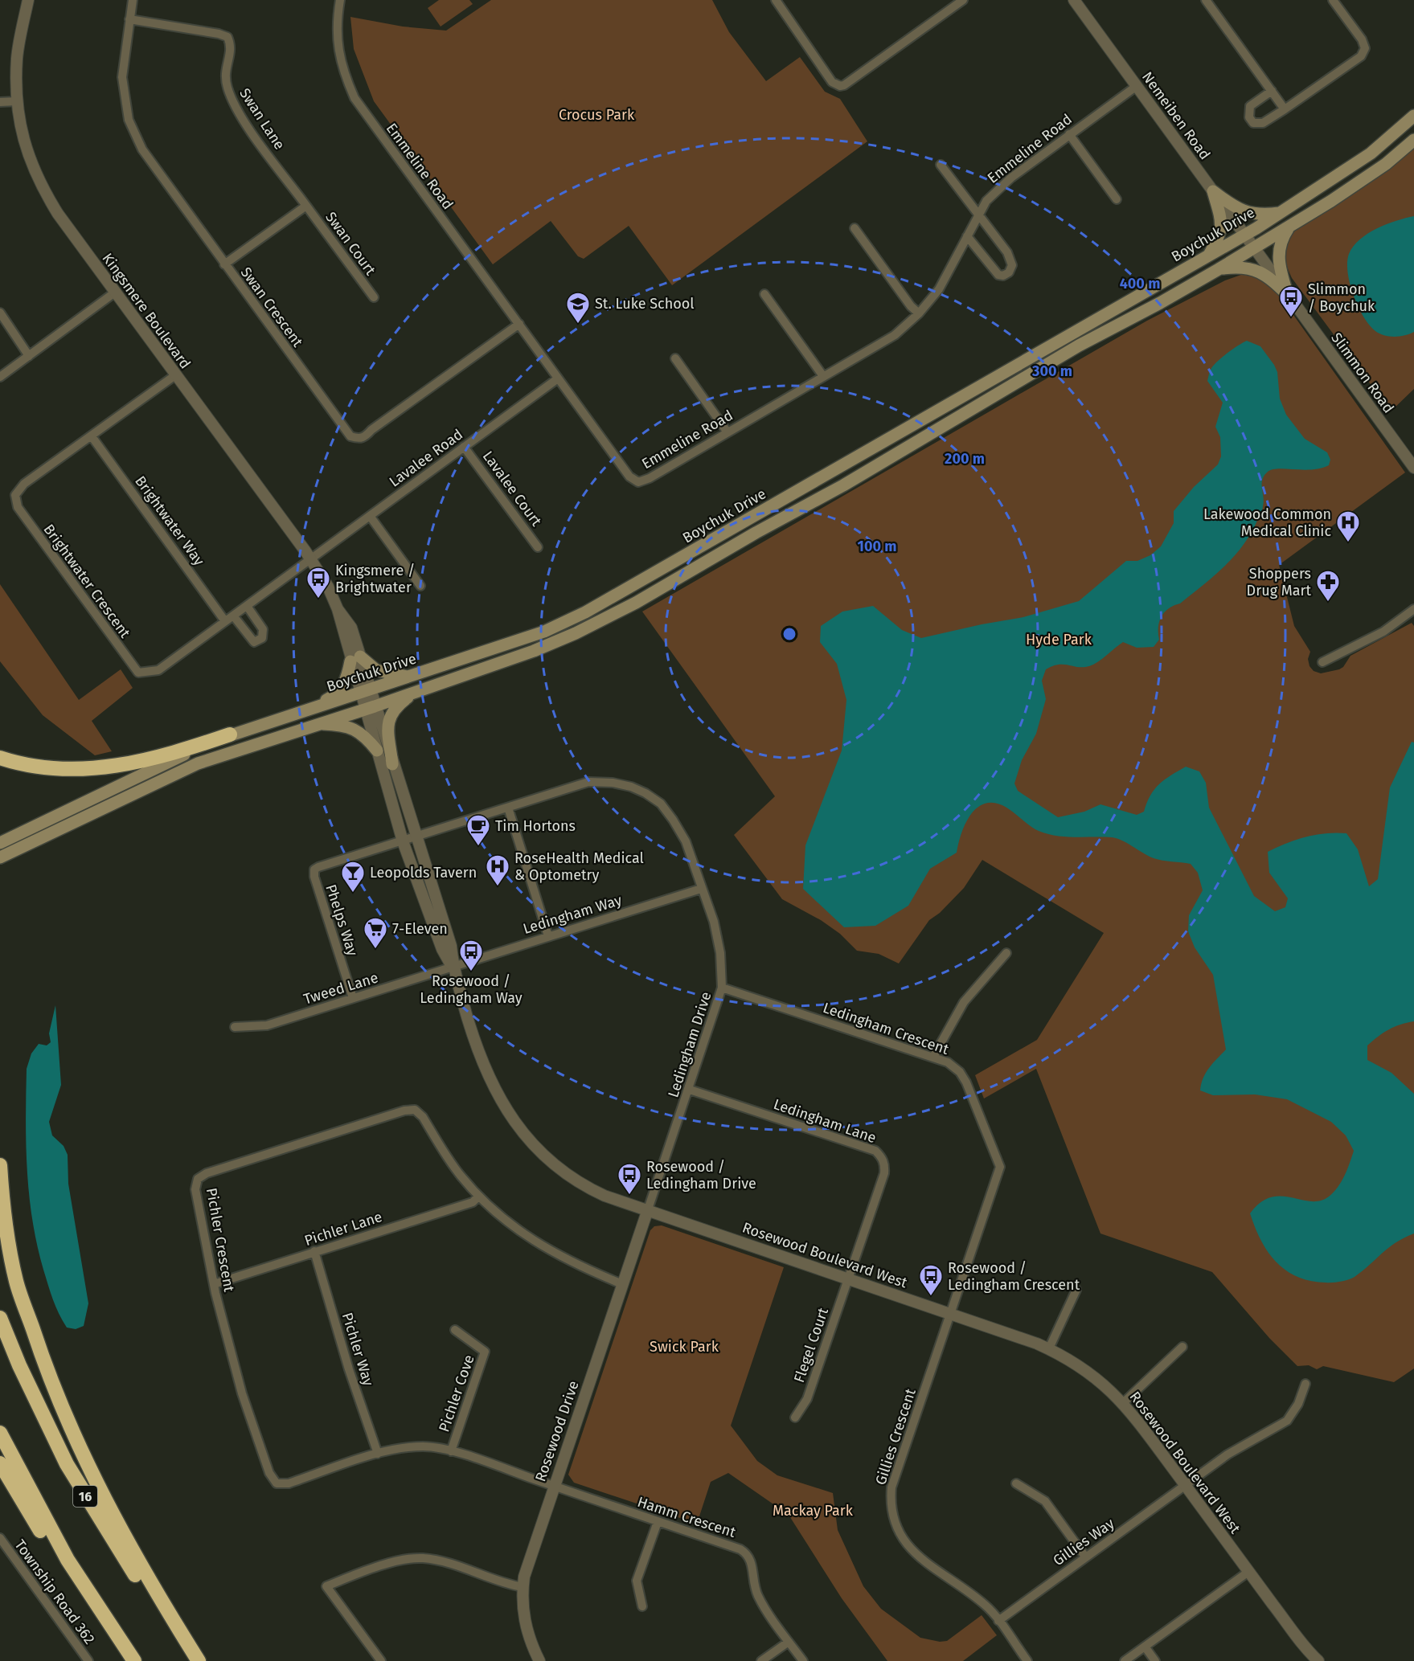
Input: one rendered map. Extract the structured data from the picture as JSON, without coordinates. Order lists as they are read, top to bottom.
{
  "streets": {
    "highway": ["16"],
    "main road": ["Boychuk Drive"],
    "street": [
      "Nemeiben Road",
      "Swan Lane",
      "Emmeline Road",
      "Swan Court",
      "Swan Crescent",
      "Kingsmere Boulevard",
      "Slimmon Road",
      "Lavalee Road",
      "Lavalee Court",
      "Brightwater Way",
      "Brightwater Crescent",
      "Ledingham Way",
      "Phelps Way",
      "Tweed Lane",
      "Ledingham Crescent",
      "Ledingham Drive",
      "Ledingham Lane",
      "Pichler Lane",
      "Pichler Crescent",
      "Rosewood Boulevard West",
      "Flegel Court",
      "Pichler Way",
      "Pichler Cove",
      "Rosewood Drive",
      "Gillies Crescent",
      "Hamm Crescent",
      "Gillies Way",
      "Township Road 362"
    ]
  },
  "crossings": [
    ["Nemeiben Road", "Emmeline Road"],
    ["Nemeiben Road", "Boychuk Drive"],
    ["Nemeiben Road", "Slimmon Road"],
    ["Swan Lane", "Swan Court"],
    ["Swan Lane", "Swan Crescent"],
    ["Emmeline Road", "Swan Crescent"],
    ["Emmeline Road", "Lavalee Road"],
    ["Boychuk Drive", "Kingsmere Boulevard"],
    ["Boychuk Drive", "Slimmon Road"],
    ["Boychuk Drive", "Rosewood Boulevard West"],
    ["Kingsmere Boulevard", "Lavalee Road"],
    ["Kingsmere Boulevard", "Brightwater Crescent"],
    ["Kingsmere Boulevard", "Rosewood Boulevard West"],
    ["Lavalee Road", "Lavalee Court"],
    ["Lavalee Road", "Brightwater Crescent"],
    ["Brightwater Way", "Brightwater Crescent"],
    ["Ledingham Way", "Tweed Lane"],
    ["Ledingham Way", "Ledingham Drive"],
    ["Ledingham Way", "Rosewood Boulevard West"],
    ["Phelps Way", "Tweed Lane"],
    ["Phelps Way", "Ledingham Drive"],
    ["Phelps Way", "Rosewood Boulevard West"],
    ["Tweed Lane", "Rosewood Boulevard West"],
    ["Ledingham Crescent", "Ledingham Drive"],
    ["Ledingham Crescent", "Rosewood Boulevard West"],
    ["Ledingham Crescent", "Gillies Crescent"],
    ["Ledingham Drive", "Ledingham Lane"],
    ["Ledingham Drive", "Rosewood Boulevard West"],
    ["Ledingham Drive", "Rosewood Drive"],
    ["Ledingham Lane", "Rosewood Boulevard West"],
    ["Ledingham Lane", "Flegel Court"],
    ["Pichler Lane", "Pichler Crescent"],
    ["Pichler Lane", "Pichler Way"],
    ["Pichler Crescent", "Pichler Way"],
    ["Pichler Crescent", "Pichler Cove"],
    ["Pichler Crescent", "Rosewood Drive"],
    ["Pichler Crescent", "Hamm Crescent"],
    ["Rosewood Boulevard West", "Flegel Court"],
    ["Rosewood Boulevard West", "Rosewood Drive"],
    ["Rosewood Boulevard West", "Gillies Crescent"],
    ["Rosewood Boulevard West", "Gillies Way"],
    ["Rosewood Drive", "Hamm Crescent"],
    ["Gillies Crescent", "Gillies Way"]
  ],
  "parks": [
    "Crocus Park",
    "Hyde Park",
    "Swick Park",
    "Mackay Park"
  ],
  "places": {
    "bus stop": [
      "Slimmon / Boychuk",
      "Kingsmere / Brightwater",
      "Rosewood / Ledingham Way",
      "Rosewood / Ledingham Drive",
      "Rosewood / Ledingham Crescent"
    ],
    "school or university": ["St. Luke School"],
    "hospital": ["Lakewood Common Medical Clinic", "RoseHealth Medical & Optometry"],
    "pharmacy": ["Shoppers Drug Mart"],
    "cafe": ["Tim Hortons"],
    "bar": ["Leopolds Tavern"],
    "supermarket": ["7-Eleven"]
  },
  "rings": [
    "400 m",
    "300 m",
    "200 m",
    "100 m"
  ]
}
